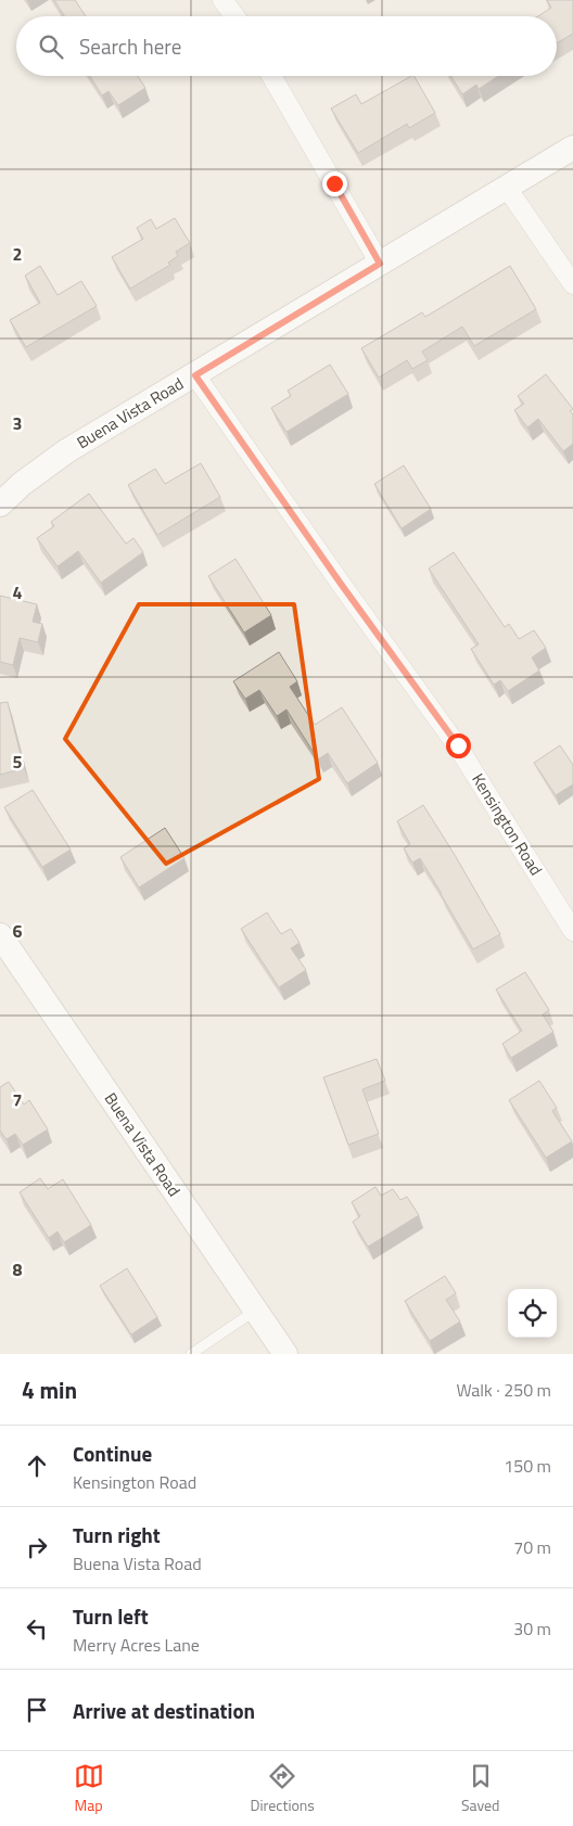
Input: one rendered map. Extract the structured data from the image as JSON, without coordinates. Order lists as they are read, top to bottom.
{
  "streets": {
    "street": ["Buena Vista Road", "Kensington Road"]
  },
  "crossings": [
    ["Buena Vista Road", "Kensington Road"]
  ],
  "page": {
    "search": "Search here",
    "heading": ["4 min", "Walk · 250 m"],
    "list": [
      ["Continue", "Kensington Road", "150 m"],
      ["Turn right", "Buena Vista Road", "70 m"],
      ["Turn left", "Merry Acres Lane", "30 m"],
      "Arrive at destination"
    ],
    "nav": ["Map", "Directions", "Saved"]
  },
  "grid": {
    "rows": [
      "2",
      "3",
      "4",
      "5",
      "6",
      "7",
      "8"
    ]
  }
}
